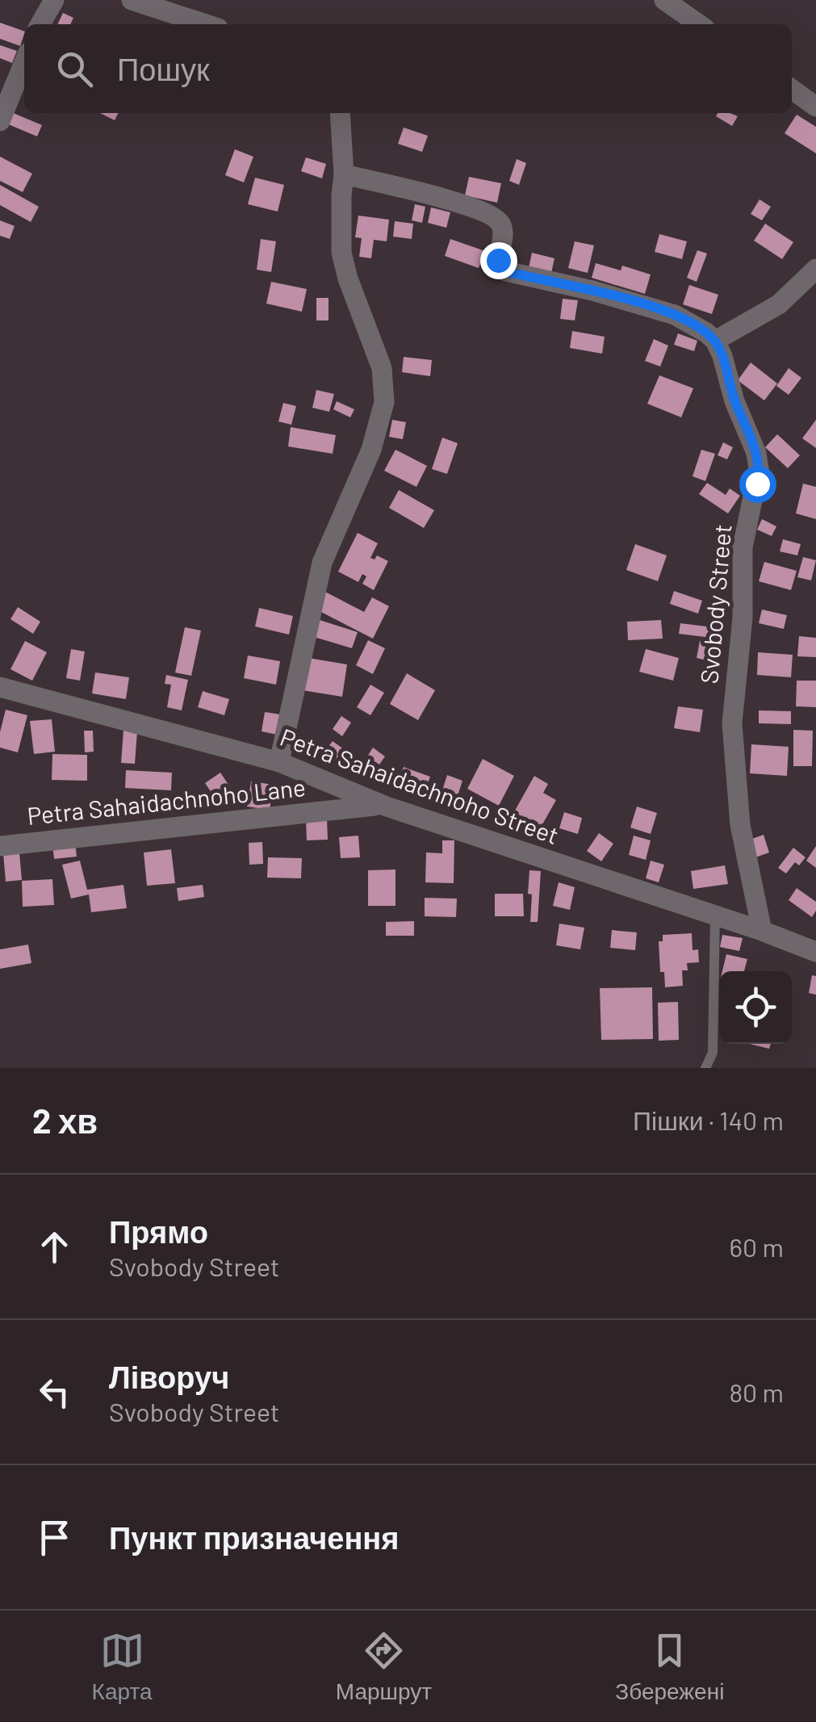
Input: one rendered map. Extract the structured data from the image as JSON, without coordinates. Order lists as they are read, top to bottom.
{
  "streets": {
    "street": ["Svobody Street", "Petra Sahaidachnoho Street", "Petra Sahaidachnoho Lane"]
  },
  "crossings": [
    ["Svobody Street", "Petra Sahaidachnoho Street"],
    ["Petra Sahaidachnoho Street", "Petra Sahaidachnoho Lane"]
  ],
  "page": {
    "search": "Пошук",
    "heading": ["2 хв", "Пішки · 140 m"],
    "list": [
      ["Прямо", "Svobody Street", "60 m"],
      ["Ліворуч", "Svobody Street", "80 m"],
      "Пункт призначення"
    ],
    "nav": ["Карта", "Маршрут", "Збережені"]
  }
}
